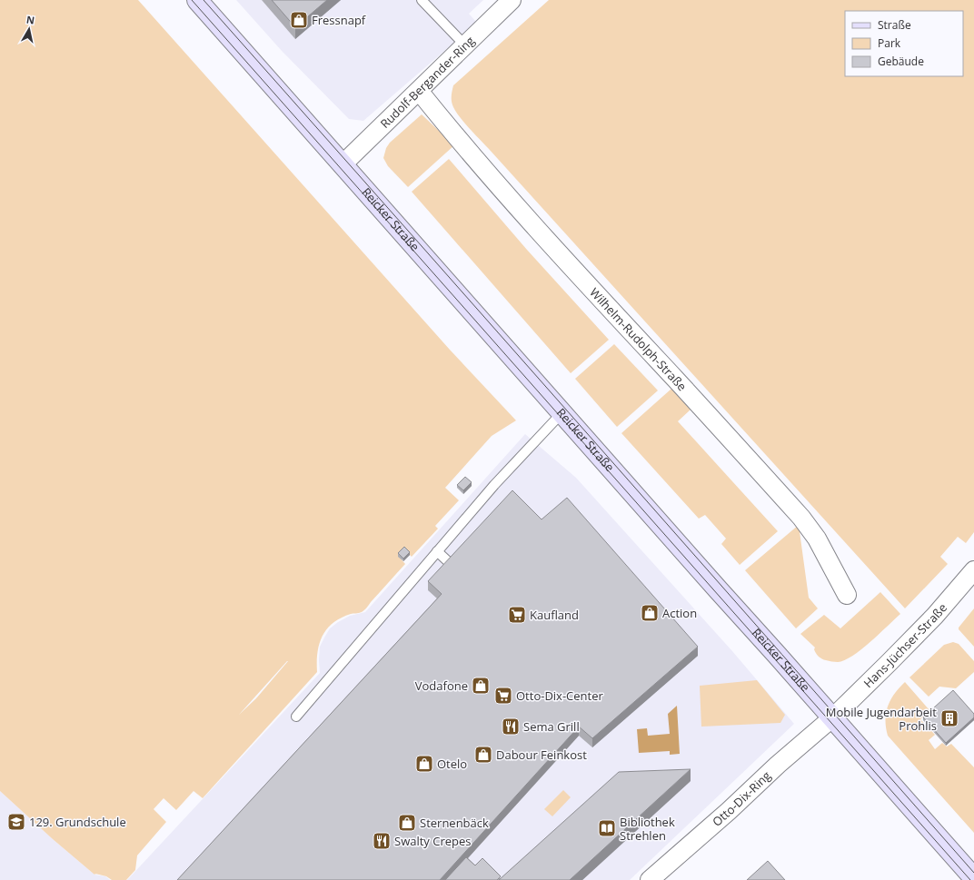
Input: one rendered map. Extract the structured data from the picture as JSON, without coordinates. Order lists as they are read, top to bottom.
{
  "streets": {
    "street": [
      "Rudolf-Bergander-Ring",
      "Reicker Straße",
      "Wilhelm-Rudolph-Straße",
      "Hans-Jüchser-Straße",
      "Otto-Dix-Ring"
    ]
  },
  "crossings": [
    ["Rudolf-Bergander-Ring", "Reicker Straße"],
    ["Rudolf-Bergander-Ring", "Wilhelm-Rudolph-Straße"],
    ["Reicker Straße", "Hans-Jüchser-Straße"],
    ["Reicker Straße", "Otto-Dix-Ring"],
    ["Hans-Jüchser-Straße", "Otto-Dix-Ring"]
  ],
  "places": {
    "shop": [
      "Fressnapf",
      "Action",
      "Vodafone",
      "Dabour Feinkost",
      "Otelo",
      "Sternenbäck"
    ],
    "supermarket": ["Kaufland", "Otto-Dix-Center"],
    "building": ["Mobile Jugendarbeit Prohlis"],
    "restaurant": ["Sema Grill", "Swalty Crepes"],
    "school or university": ["129. Grundschule"],
    "library": ["Bibliothek Strehlen"]
  },
  "legend": ["Straße", "Park", "Gebäude"],
  "north": "top"
}
